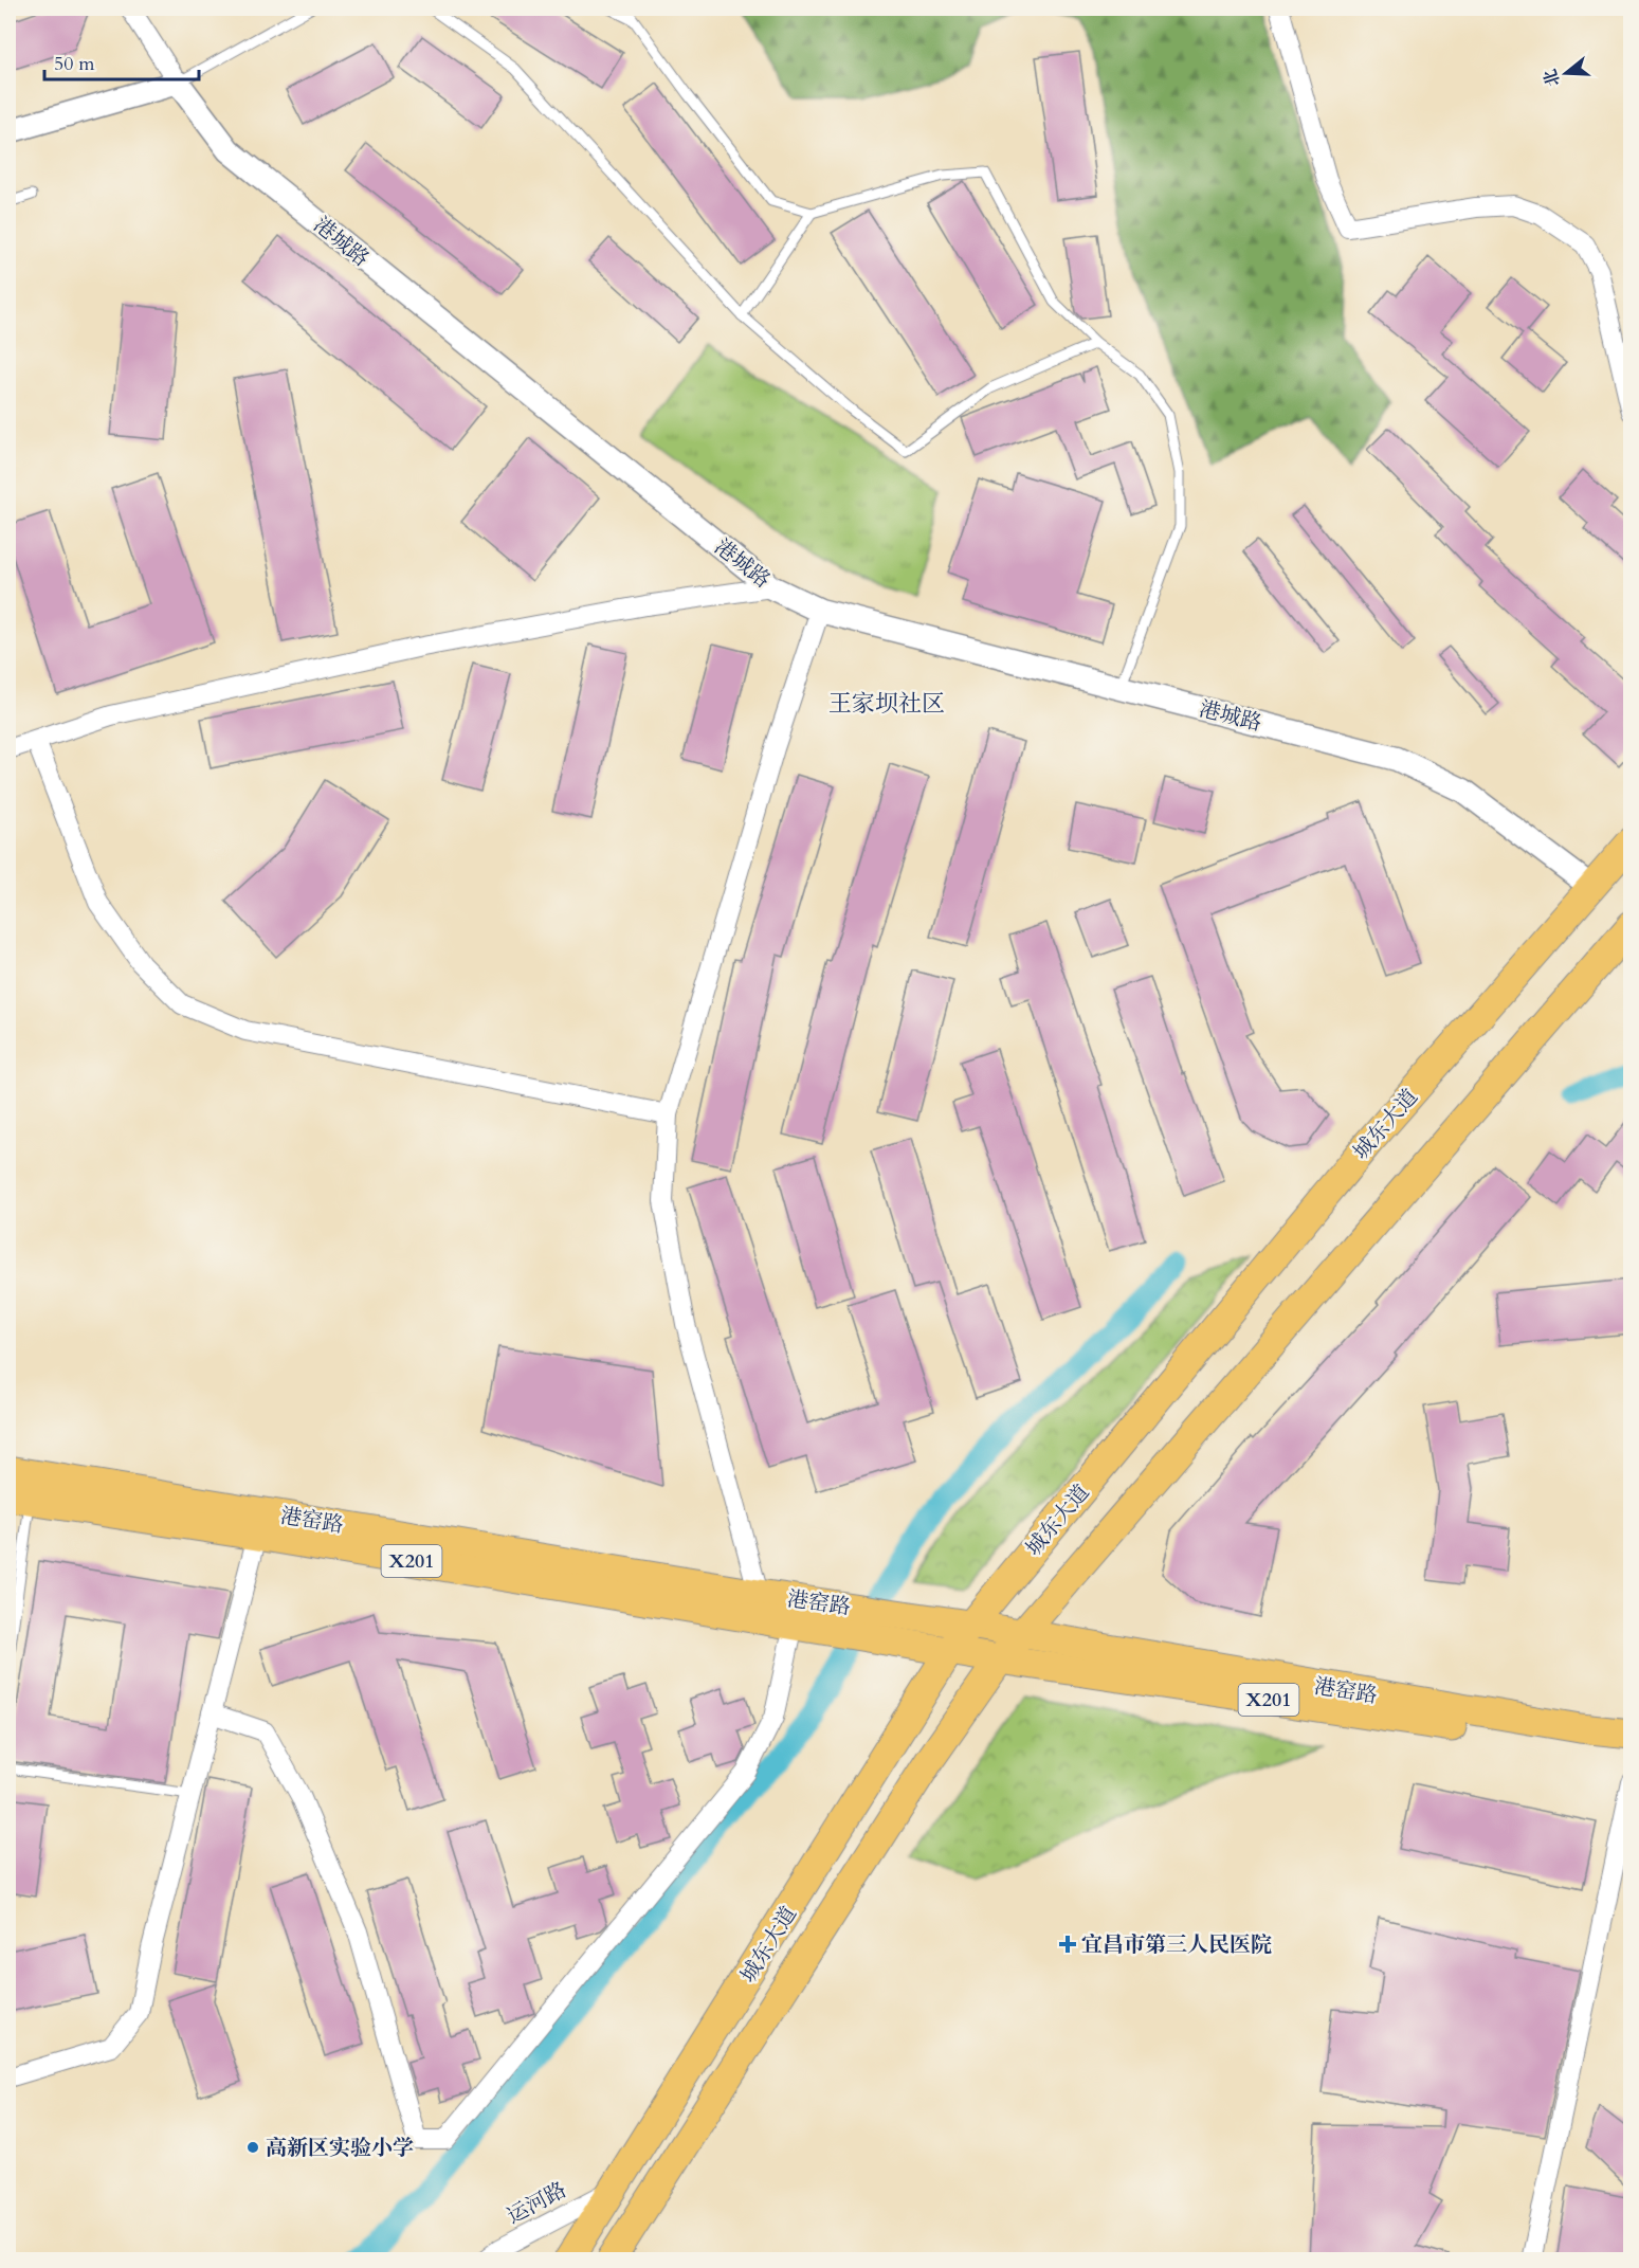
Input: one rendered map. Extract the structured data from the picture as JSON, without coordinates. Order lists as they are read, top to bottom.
{
  "streets": {
    "main road": ["城东大道", "港窑路", "X201"],
    "street": ["港城路", "运河路"]
  },
  "crossings": [
    ["港城路", "城东大道"],
    ["城东大道", "港窑路"],
    ["城东大道", "运河路"]
  ],
  "districts": ["王家坝社区"],
  "places": {
    "health": ["宜昌市第三人民医院"],
    "other": ["高新区实验小学"]
  },
  "scale_bar": "50 m",
  "north": "left"
}
